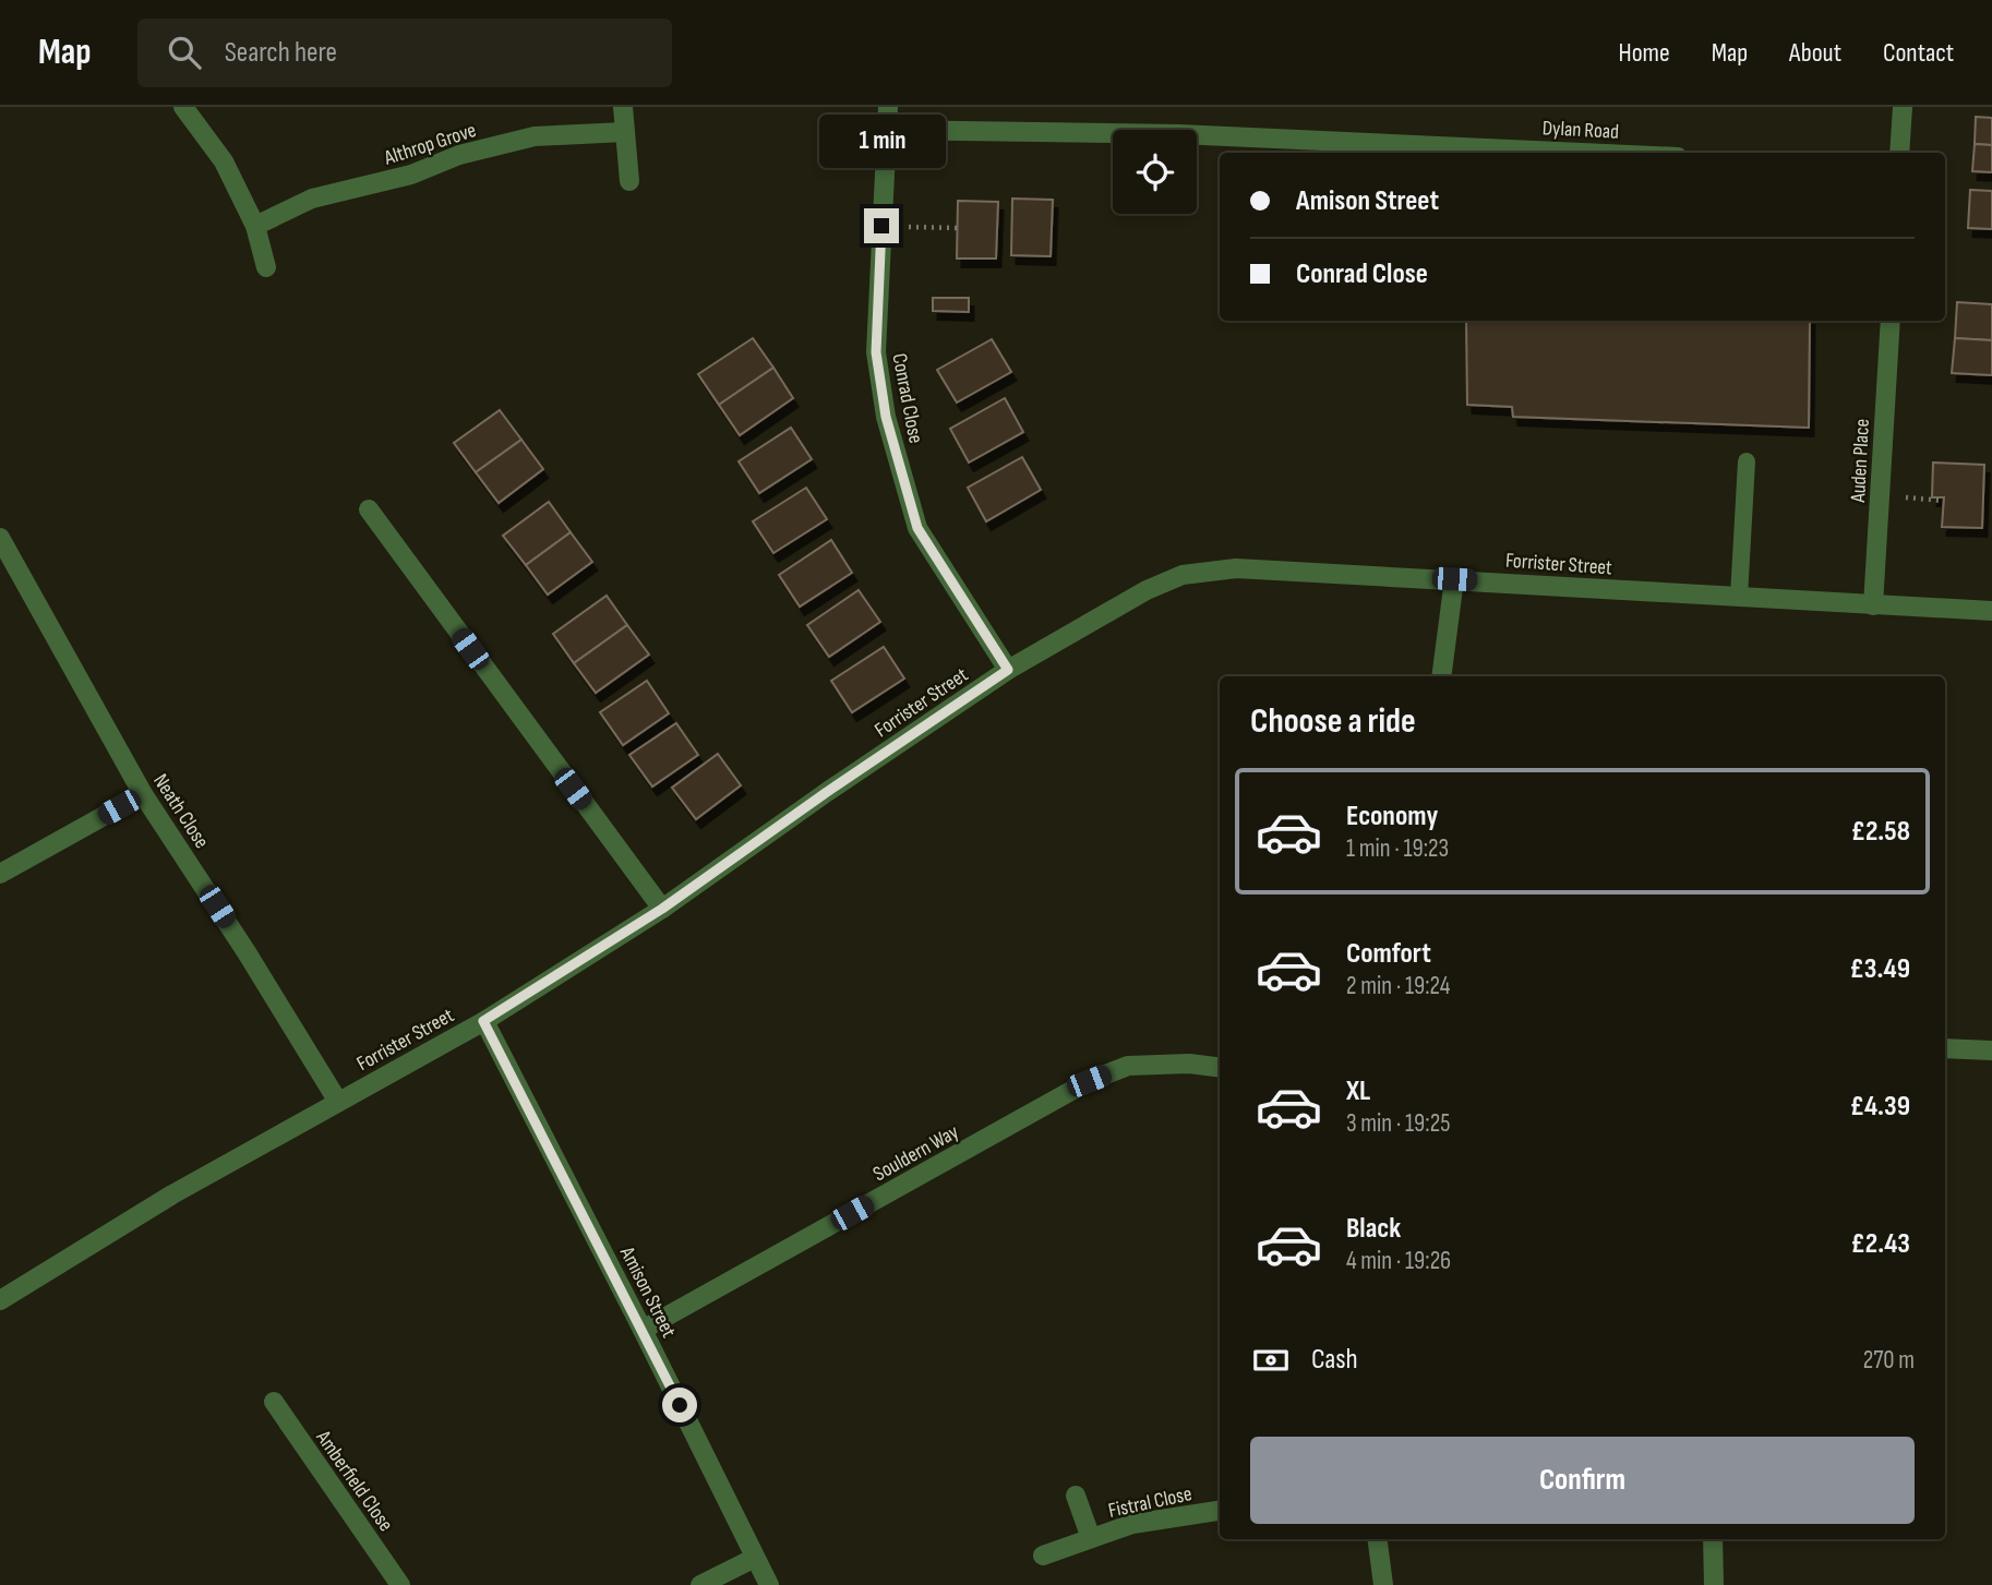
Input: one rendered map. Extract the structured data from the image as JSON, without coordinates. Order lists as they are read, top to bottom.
{
  "streets": {
    "street": [
      "Dylan Road",
      "Althrop Grove",
      "Conrad Close",
      "Auden Place",
      "Forrister Street",
      "Neath Close",
      "Souldern Way",
      "Amison Street",
      "Amberfield Close",
      "Fistral Close"
    ]
  },
  "crossings": [
    ["Dylan Road", "Conrad Close"],
    ["Conrad Close", "Forrister Street"],
    ["Auden Place", "Forrister Street"],
    ["Forrister Street", "Neath Close"],
    ["Forrister Street", "Amison Street"],
    ["Souldern Way", "Amison Street"]
  ],
  "page": {
    "header": "Map",
    "search": "Search here",
    "nav": [
      "Home",
      "Map",
      "About",
      "Contact"
    ],
    "bubble": "1 min",
    "banner": ["Amison Street", "Conrad Close"],
    "heading": "Choose a ride",
    "list": [
      {
        "name": "Economy",
        "note": "1 min · 19:23",
        "value": "£2.58"
      },
      {
        "name": "Comfort",
        "note": "2 min · 19:24",
        "value": "£3.49"
      },
      {
        "name": "XL",
        "note": "3 min · 19:25",
        "value": "£4.39"
      },
      {
        "name": "Black",
        "note": "4 min · 19:26",
        "value": "£2.43"
      }
    ],
    "pay": ["Cash", "270 m"],
    "buttons": "Confirm"
  }
}
